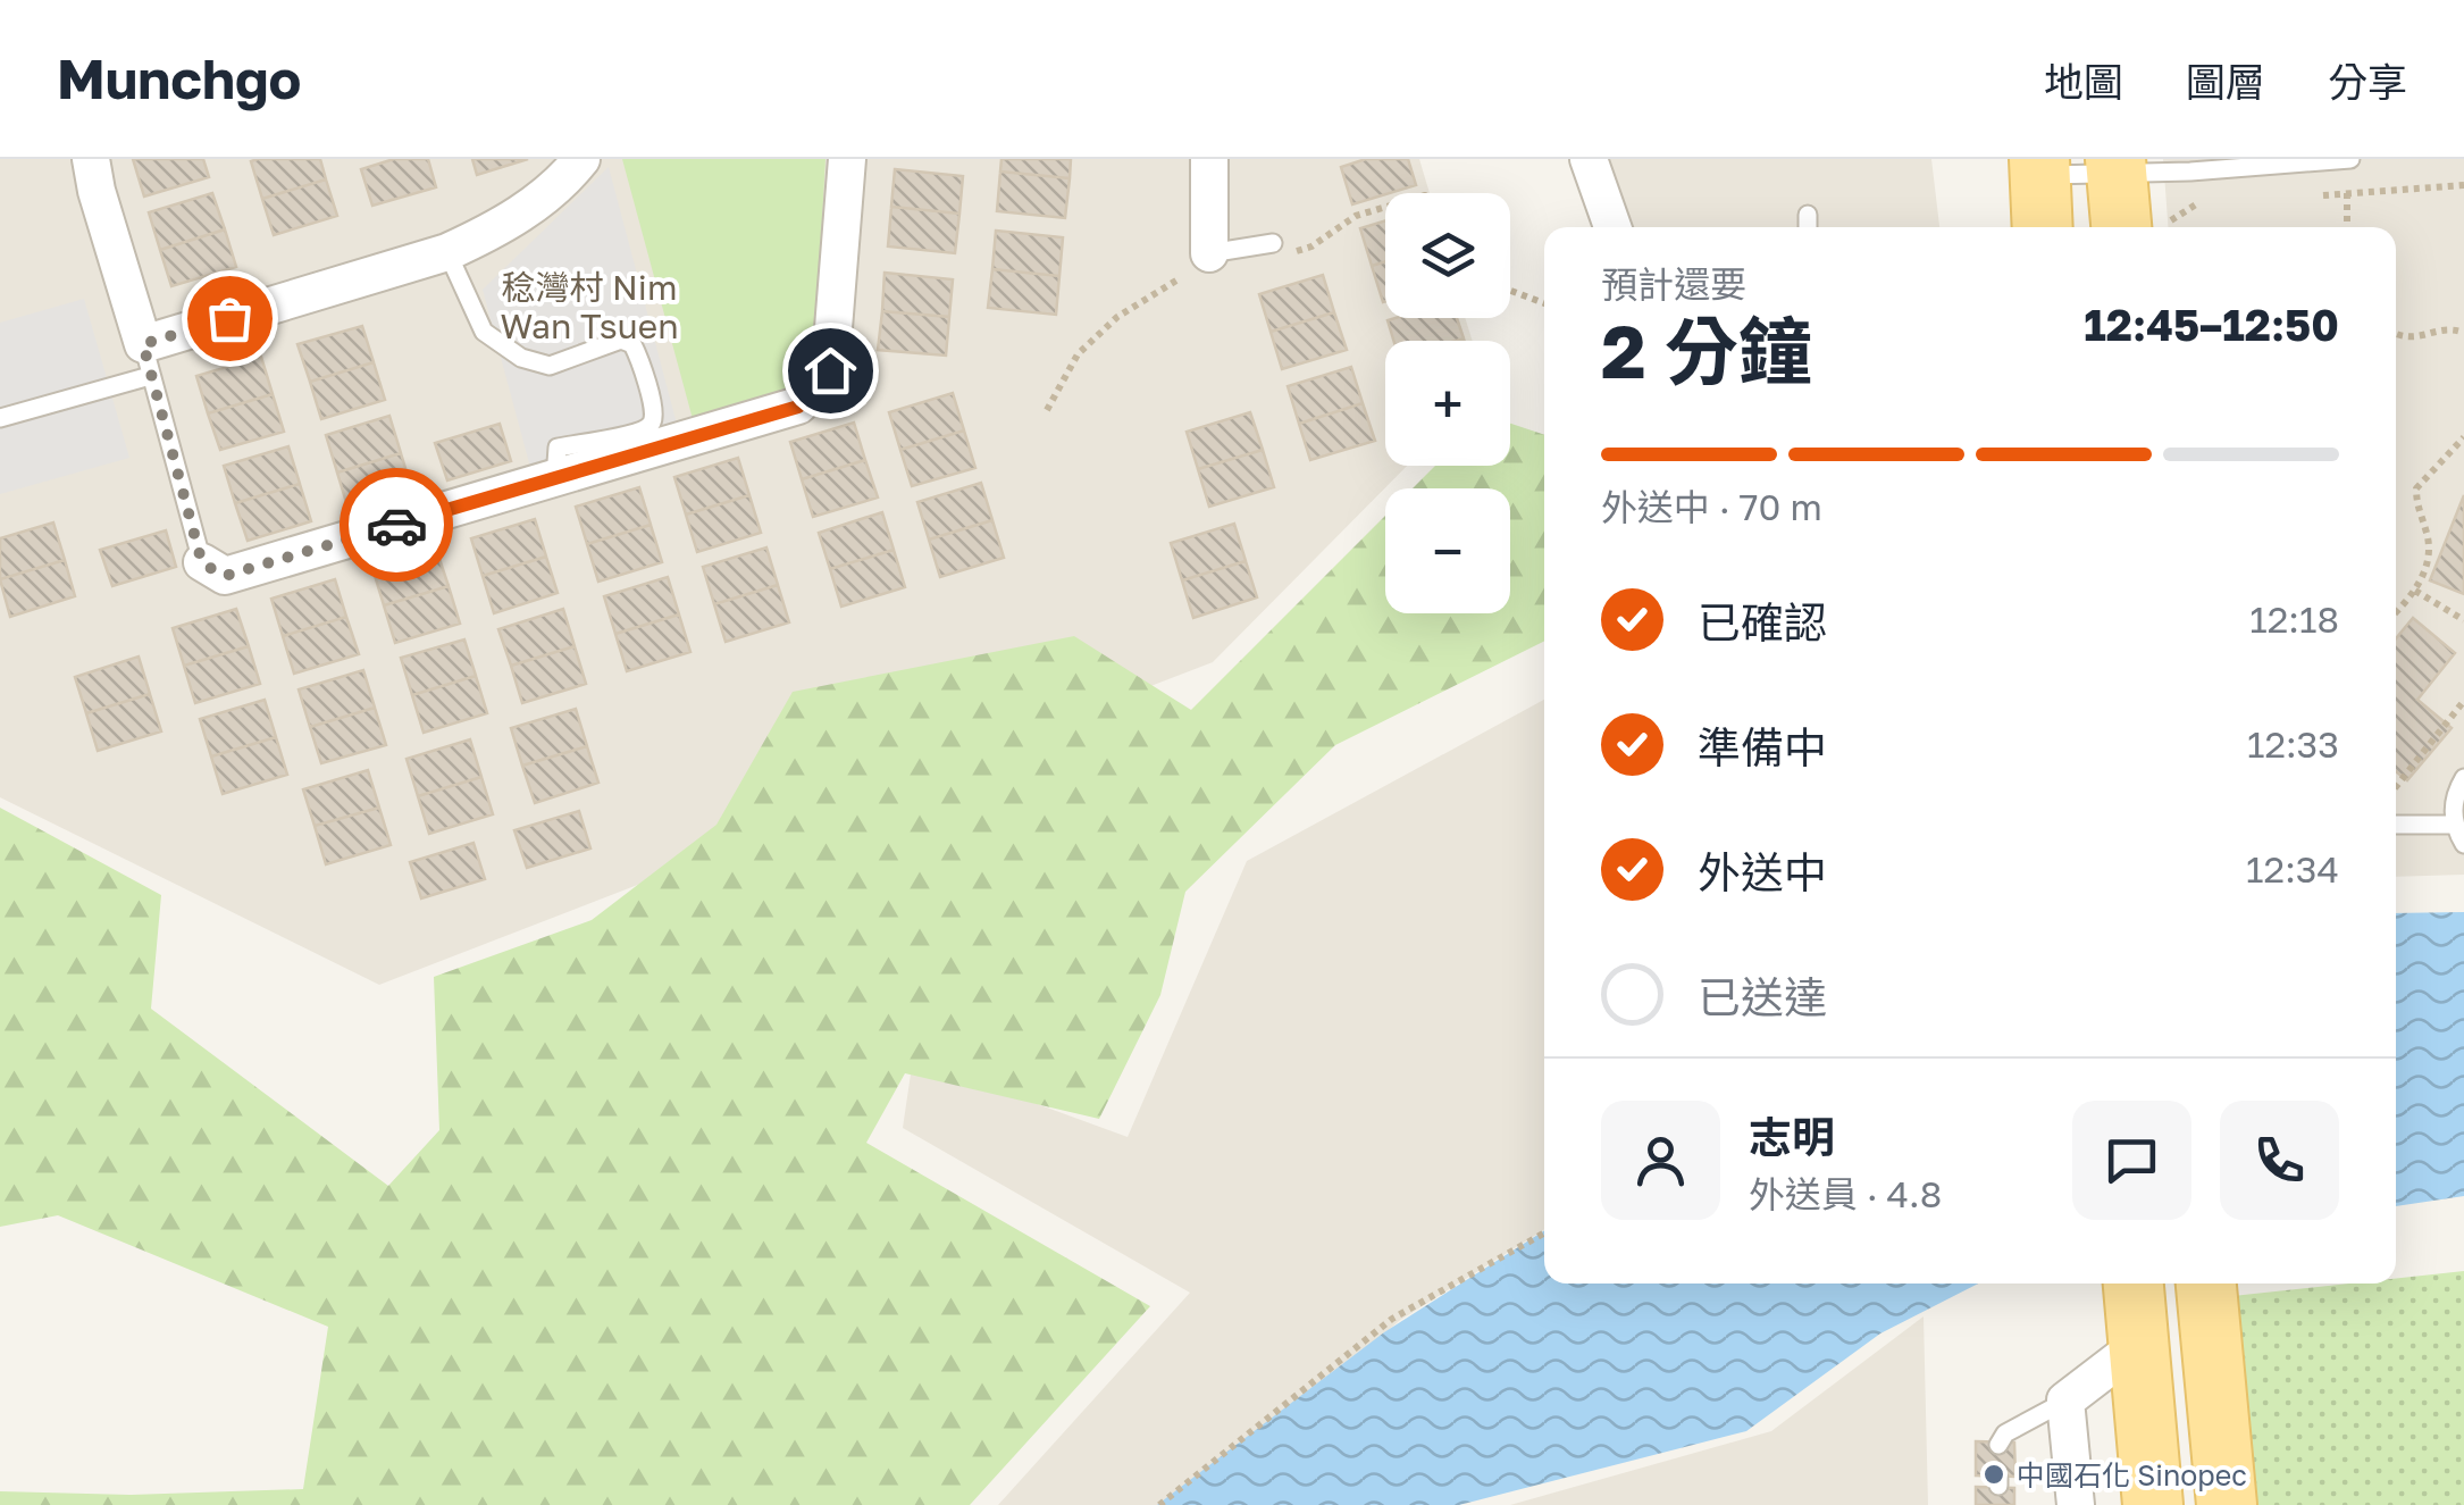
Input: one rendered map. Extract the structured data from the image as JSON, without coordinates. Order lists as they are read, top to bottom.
{
  "districts": ["稔灣村 Nim Wan Tsuen"],
  "places": ["中國石化 Sinopec"],
  "page": {
    "header": "Munchgo",
    "nav": ["地圖", "圖層", "分享"],
    "map_buttons": ["+", "−"],
    "heading": ["2 分鐘", "預計還要", "12:45–12:50"],
    "panel": ["志明", "外送員 · 4.8"],
    "bar": "外送中 · 70 m",
    "list": [
      ["已確認", "12:18"],
      ["準備中", "12:33"],
      ["外送中", "12:34"],
      "已送達"
    ]
  }
}
